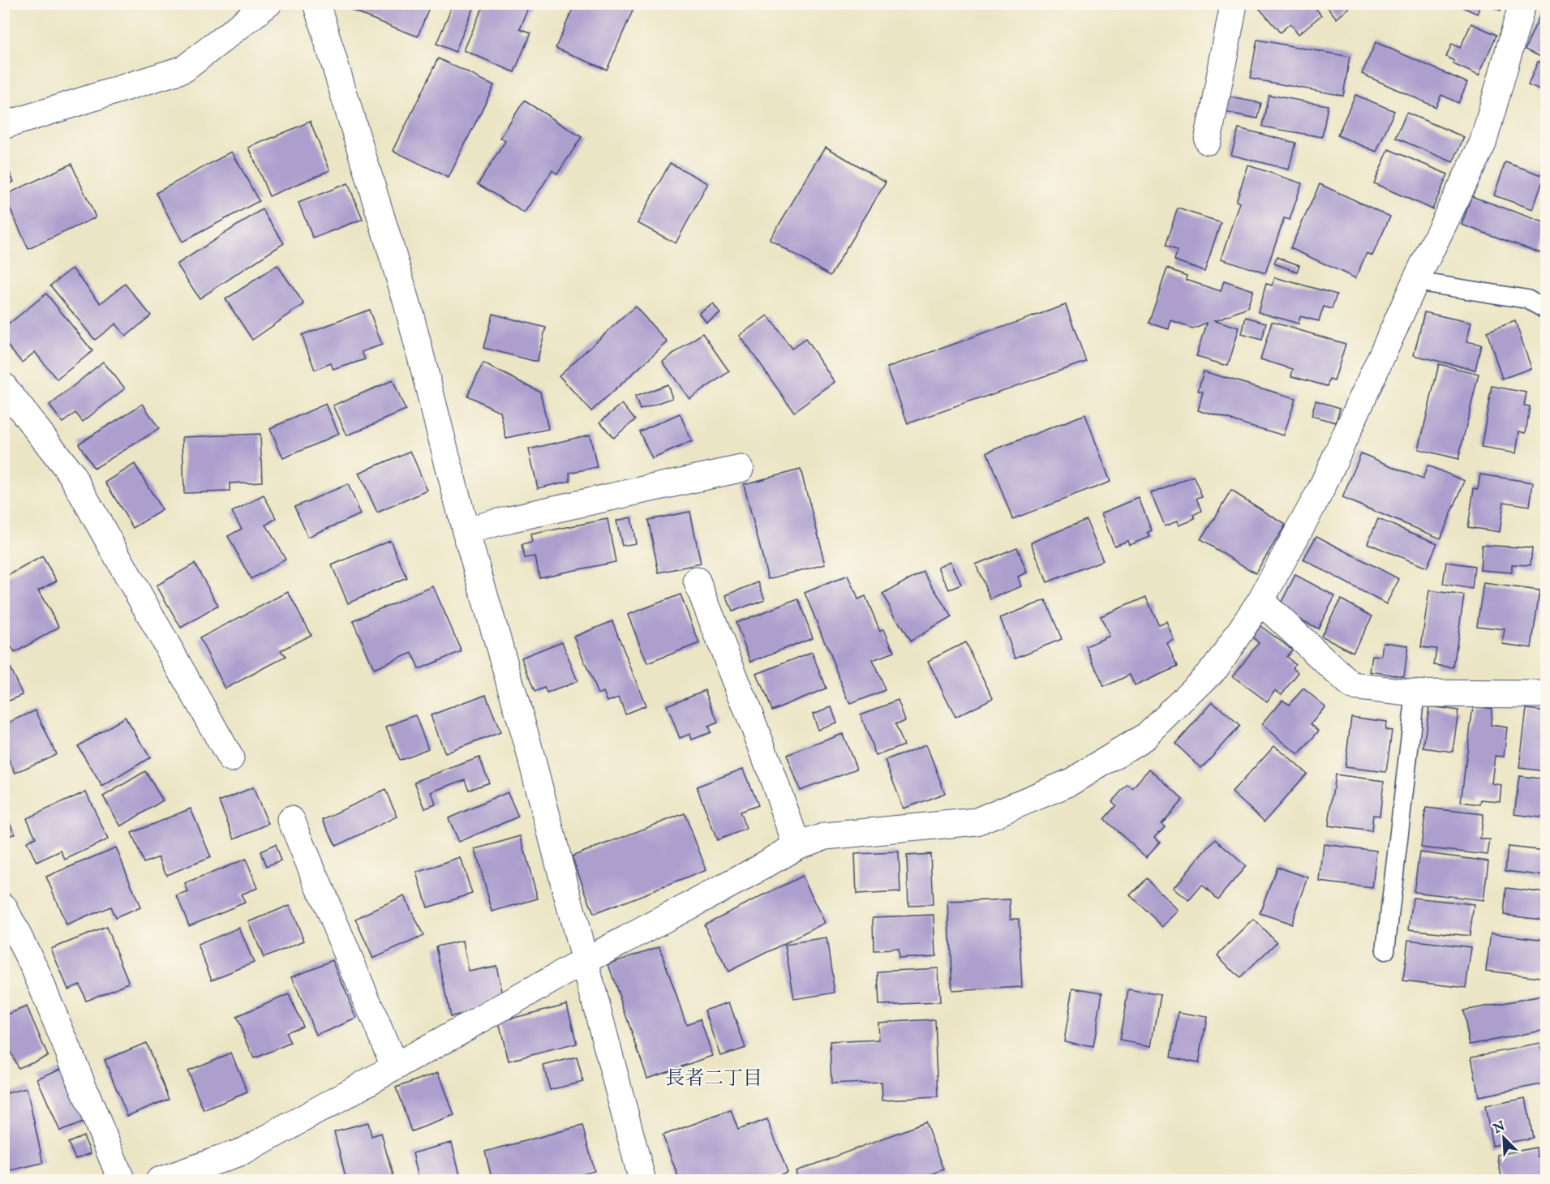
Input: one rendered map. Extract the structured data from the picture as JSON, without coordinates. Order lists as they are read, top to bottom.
{
  "districts": ["長者二丁目"],
  "north": "top left"
}
